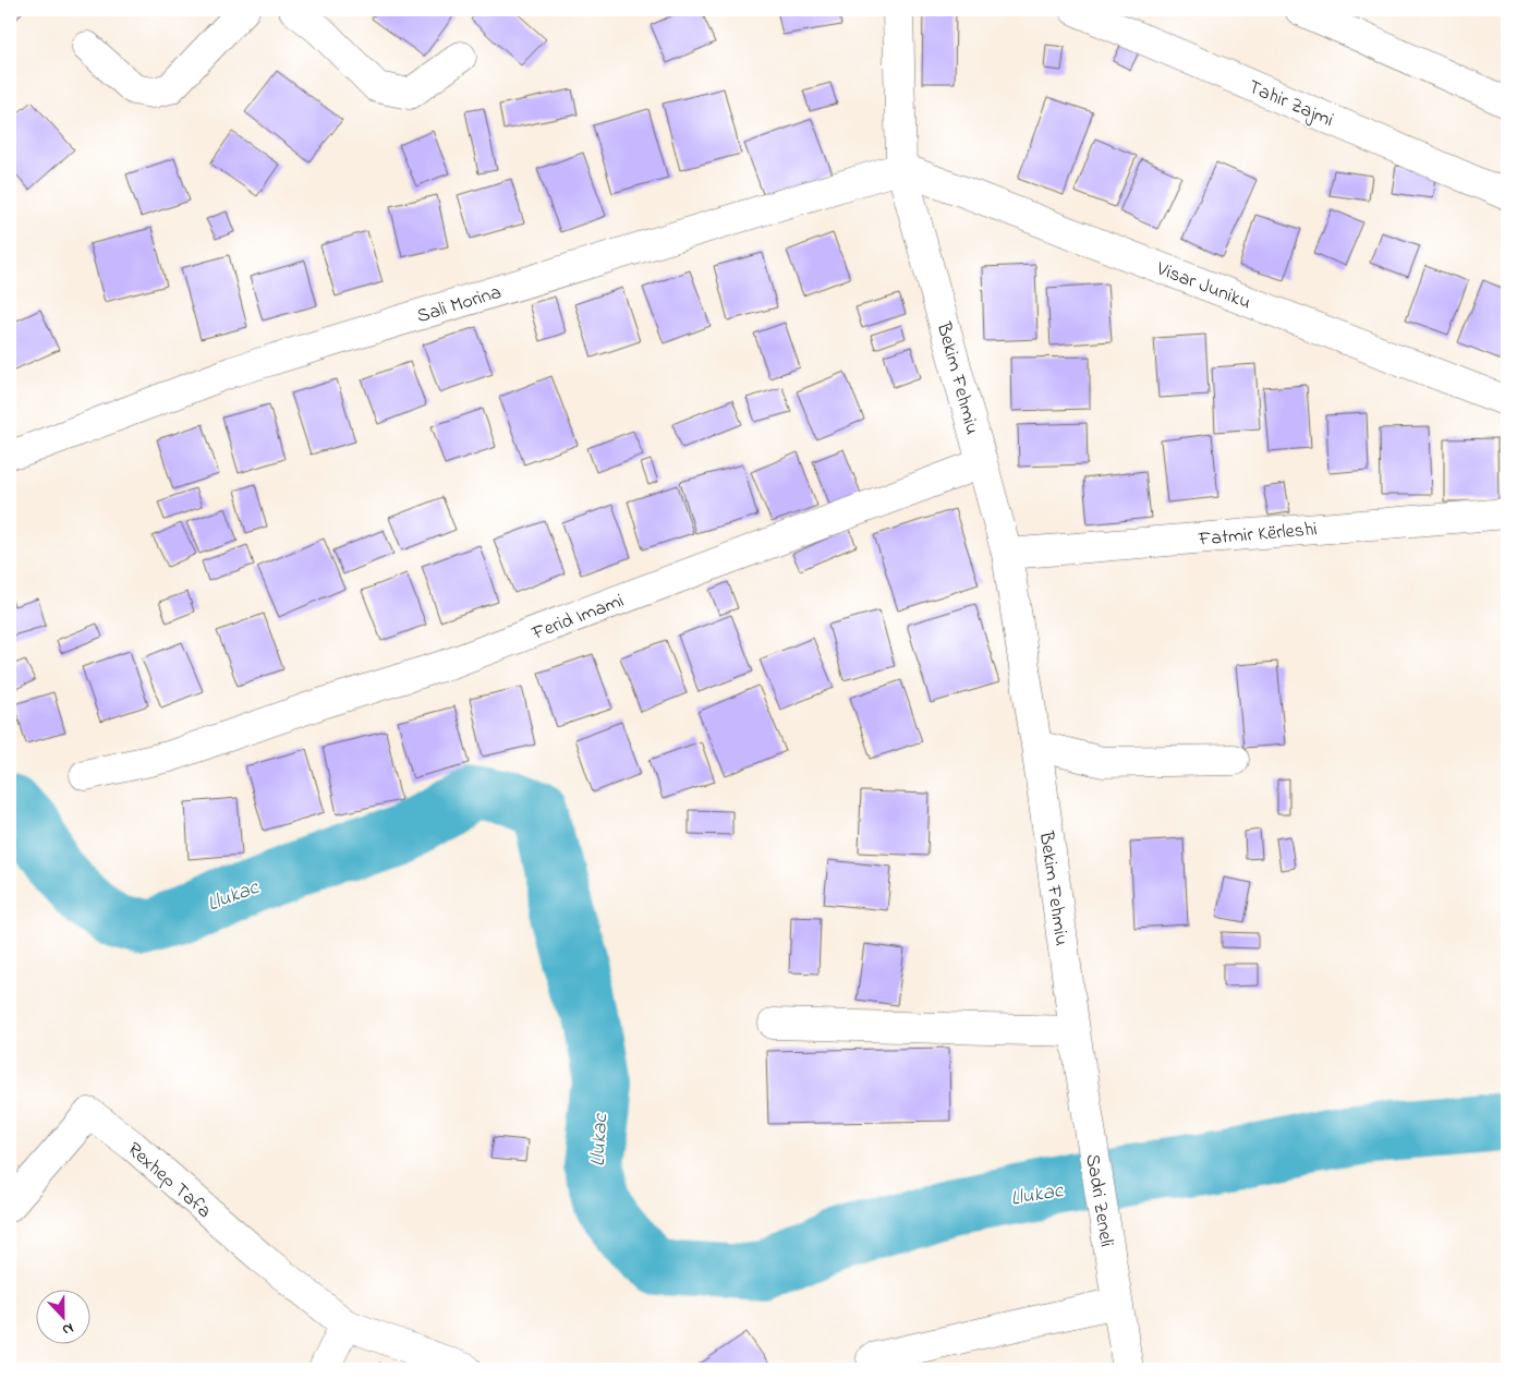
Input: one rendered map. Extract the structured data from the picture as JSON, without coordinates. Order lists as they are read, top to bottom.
{
  "streets": {
    "street": [
      "Tahir Zajmi",
      "Visar Juniku",
      "Sali Morina",
      "Bekim Fehmiu",
      "Fatmir Kërleshi",
      "Ferid Imami",
      "Rexhep Tafa",
      "Sadri Zeneli"
    ]
  },
  "crossings": [
    ["Visar Juniku", "Sali Morina"],
    ["Visar Juniku", "Bekim Fehmiu"],
    ["Sali Morina", "Bekim Fehmiu"],
    ["Bekim Fehmiu", "Fatmir Kërleshi"],
    ["Bekim Fehmiu", "Ferid Imami"],
    ["Bekim Fehmiu", "Sadri Zeneli"]
  ],
  "water": ["Llukac"],
  "north": "bottom"
}
